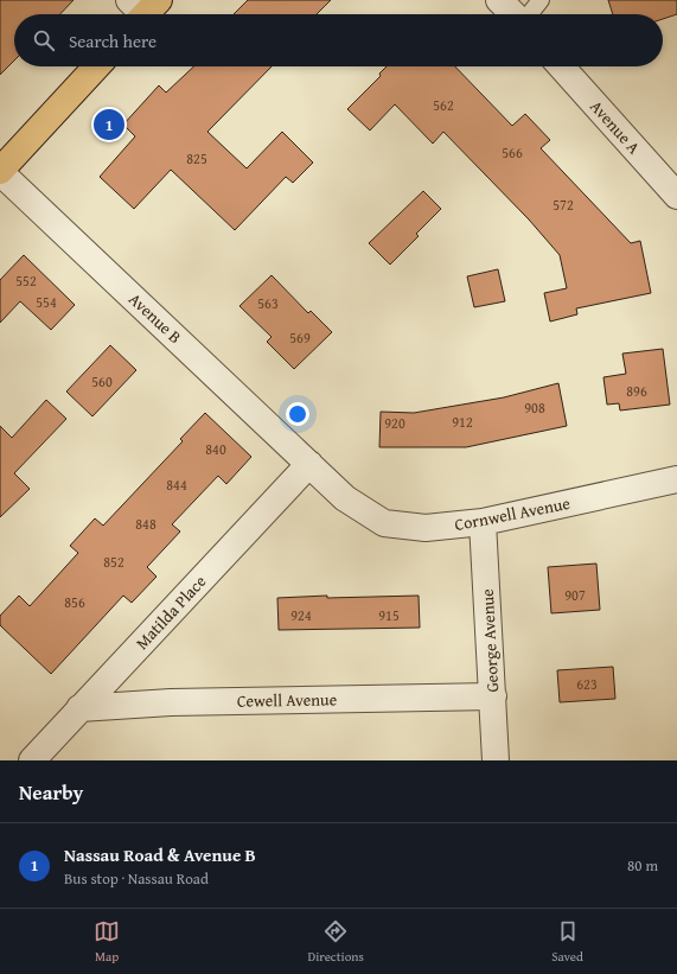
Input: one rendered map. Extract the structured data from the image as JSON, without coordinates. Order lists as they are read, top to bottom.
{
  "streets": {
    "street": [
      "Avenue A",
      "Avenue B",
      "Cornwell Avenue",
      "Matilda Place",
      "George Avenue",
      "Cewell Avenue"
    ]
  },
  "crossings": [
    ["Avenue B", "Cornwell Avenue"],
    ["Avenue B", "Matilda Place"],
    ["Cornwell Avenue", "Matilda Place"],
    ["Cornwell Avenue", "George Avenue"],
    ["Matilda Place", "Cewell Avenue"],
    ["George Avenue", "Cewell Avenue"]
  ],
  "house_numbers": [
    "562",
    "566",
    "825",
    "572",
    "552",
    "554",
    "563",
    "569",
    "560",
    "896",
    "908",
    "912",
    "920",
    "840",
    "844",
    "848",
    "852",
    "907",
    "856",
    "924",
    "915",
    "623"
  ],
  "page": {
    "search": "Search here",
    "pins": "1",
    "heading": "Nearby",
    "list": [
      {
        "mark": "1",
        "name": "Nassau Road & Avenue B",
        "note": "Bus stop · Nassau Road",
        "value": "80 m"
      }
    ],
    "nav": ["Map", "Directions", "Saved"]
  }
}
